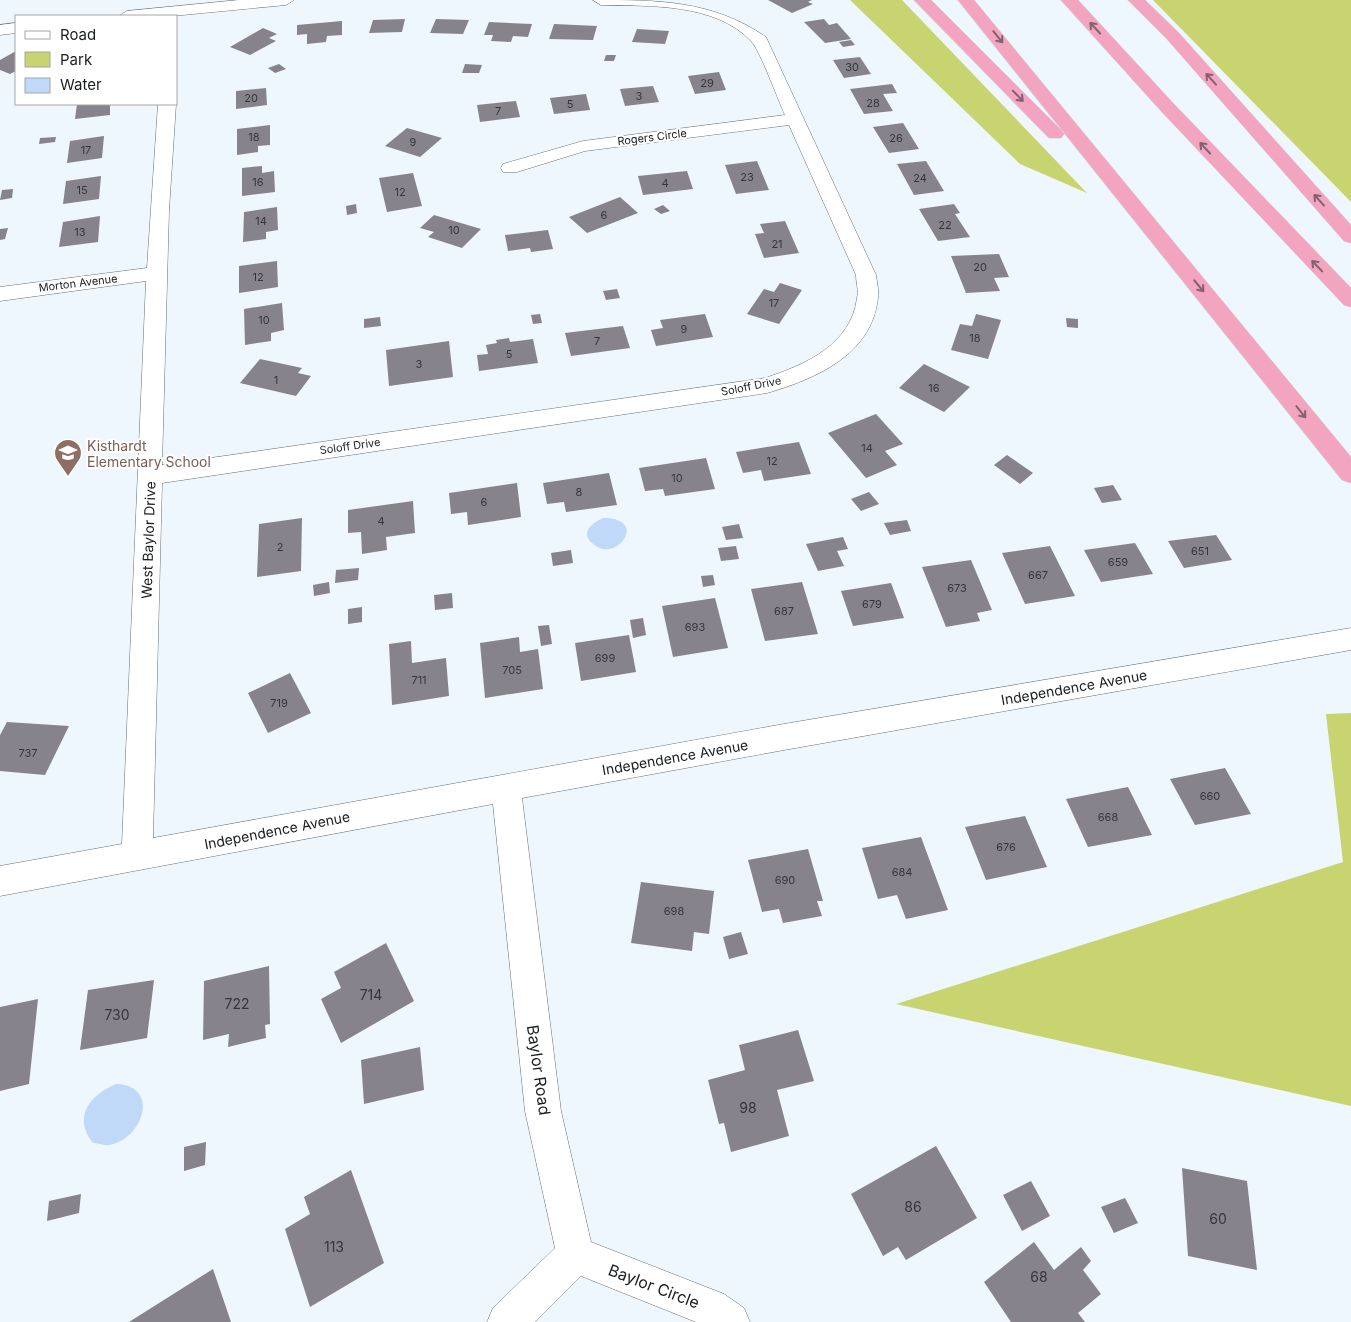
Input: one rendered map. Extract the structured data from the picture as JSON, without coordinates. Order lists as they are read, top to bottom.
{
  "streets": {
    "street": [
      "Rogers Circle",
      "Morton Avenue",
      "Soloff Drive",
      "West Baylor Drive",
      "Independence Avenue",
      "Baylor Road",
      "Baylor Circle"
    ]
  },
  "crossings": [
    ["Rogers Circle", "Soloff Drive"],
    ["Morton Avenue", "West Baylor Drive"],
    ["Soloff Drive", "West Baylor Drive"],
    ["West Baylor Drive", "Independence Avenue"],
    ["Independence Avenue", "Baylor Road"],
    ["Baylor Road", "Baylor Circle"]
  ],
  "places": {
    "school or university": ["Kisthardt Elementary School"]
  },
  "house_numbers": [
    "30",
    "29",
    "3",
    "20",
    "28",
    "5",
    "7",
    "18",
    "26",
    "9",
    "17",
    "23",
    "24",
    "16",
    "4",
    "15",
    "12",
    "6",
    "14",
    "22",
    "10",
    "13",
    "21",
    "20",
    "12",
    "17",
    "10",
    "9",
    "18",
    "7",
    "5",
    "3",
    "1",
    "16",
    "14",
    "12",
    "10",
    "8",
    "6",
    "4",
    "2",
    "651",
    "659",
    "667",
    "673",
    "679",
    "687",
    "693",
    "699",
    "705",
    "711",
    "719",
    "737",
    "660",
    "668",
    "676",
    "684",
    "690",
    "698",
    "714",
    "722",
    "730",
    "98",
    "86",
    "60",
    "113",
    "68"
  ],
  "legend": ["Road", "Park", "Water"]
}
